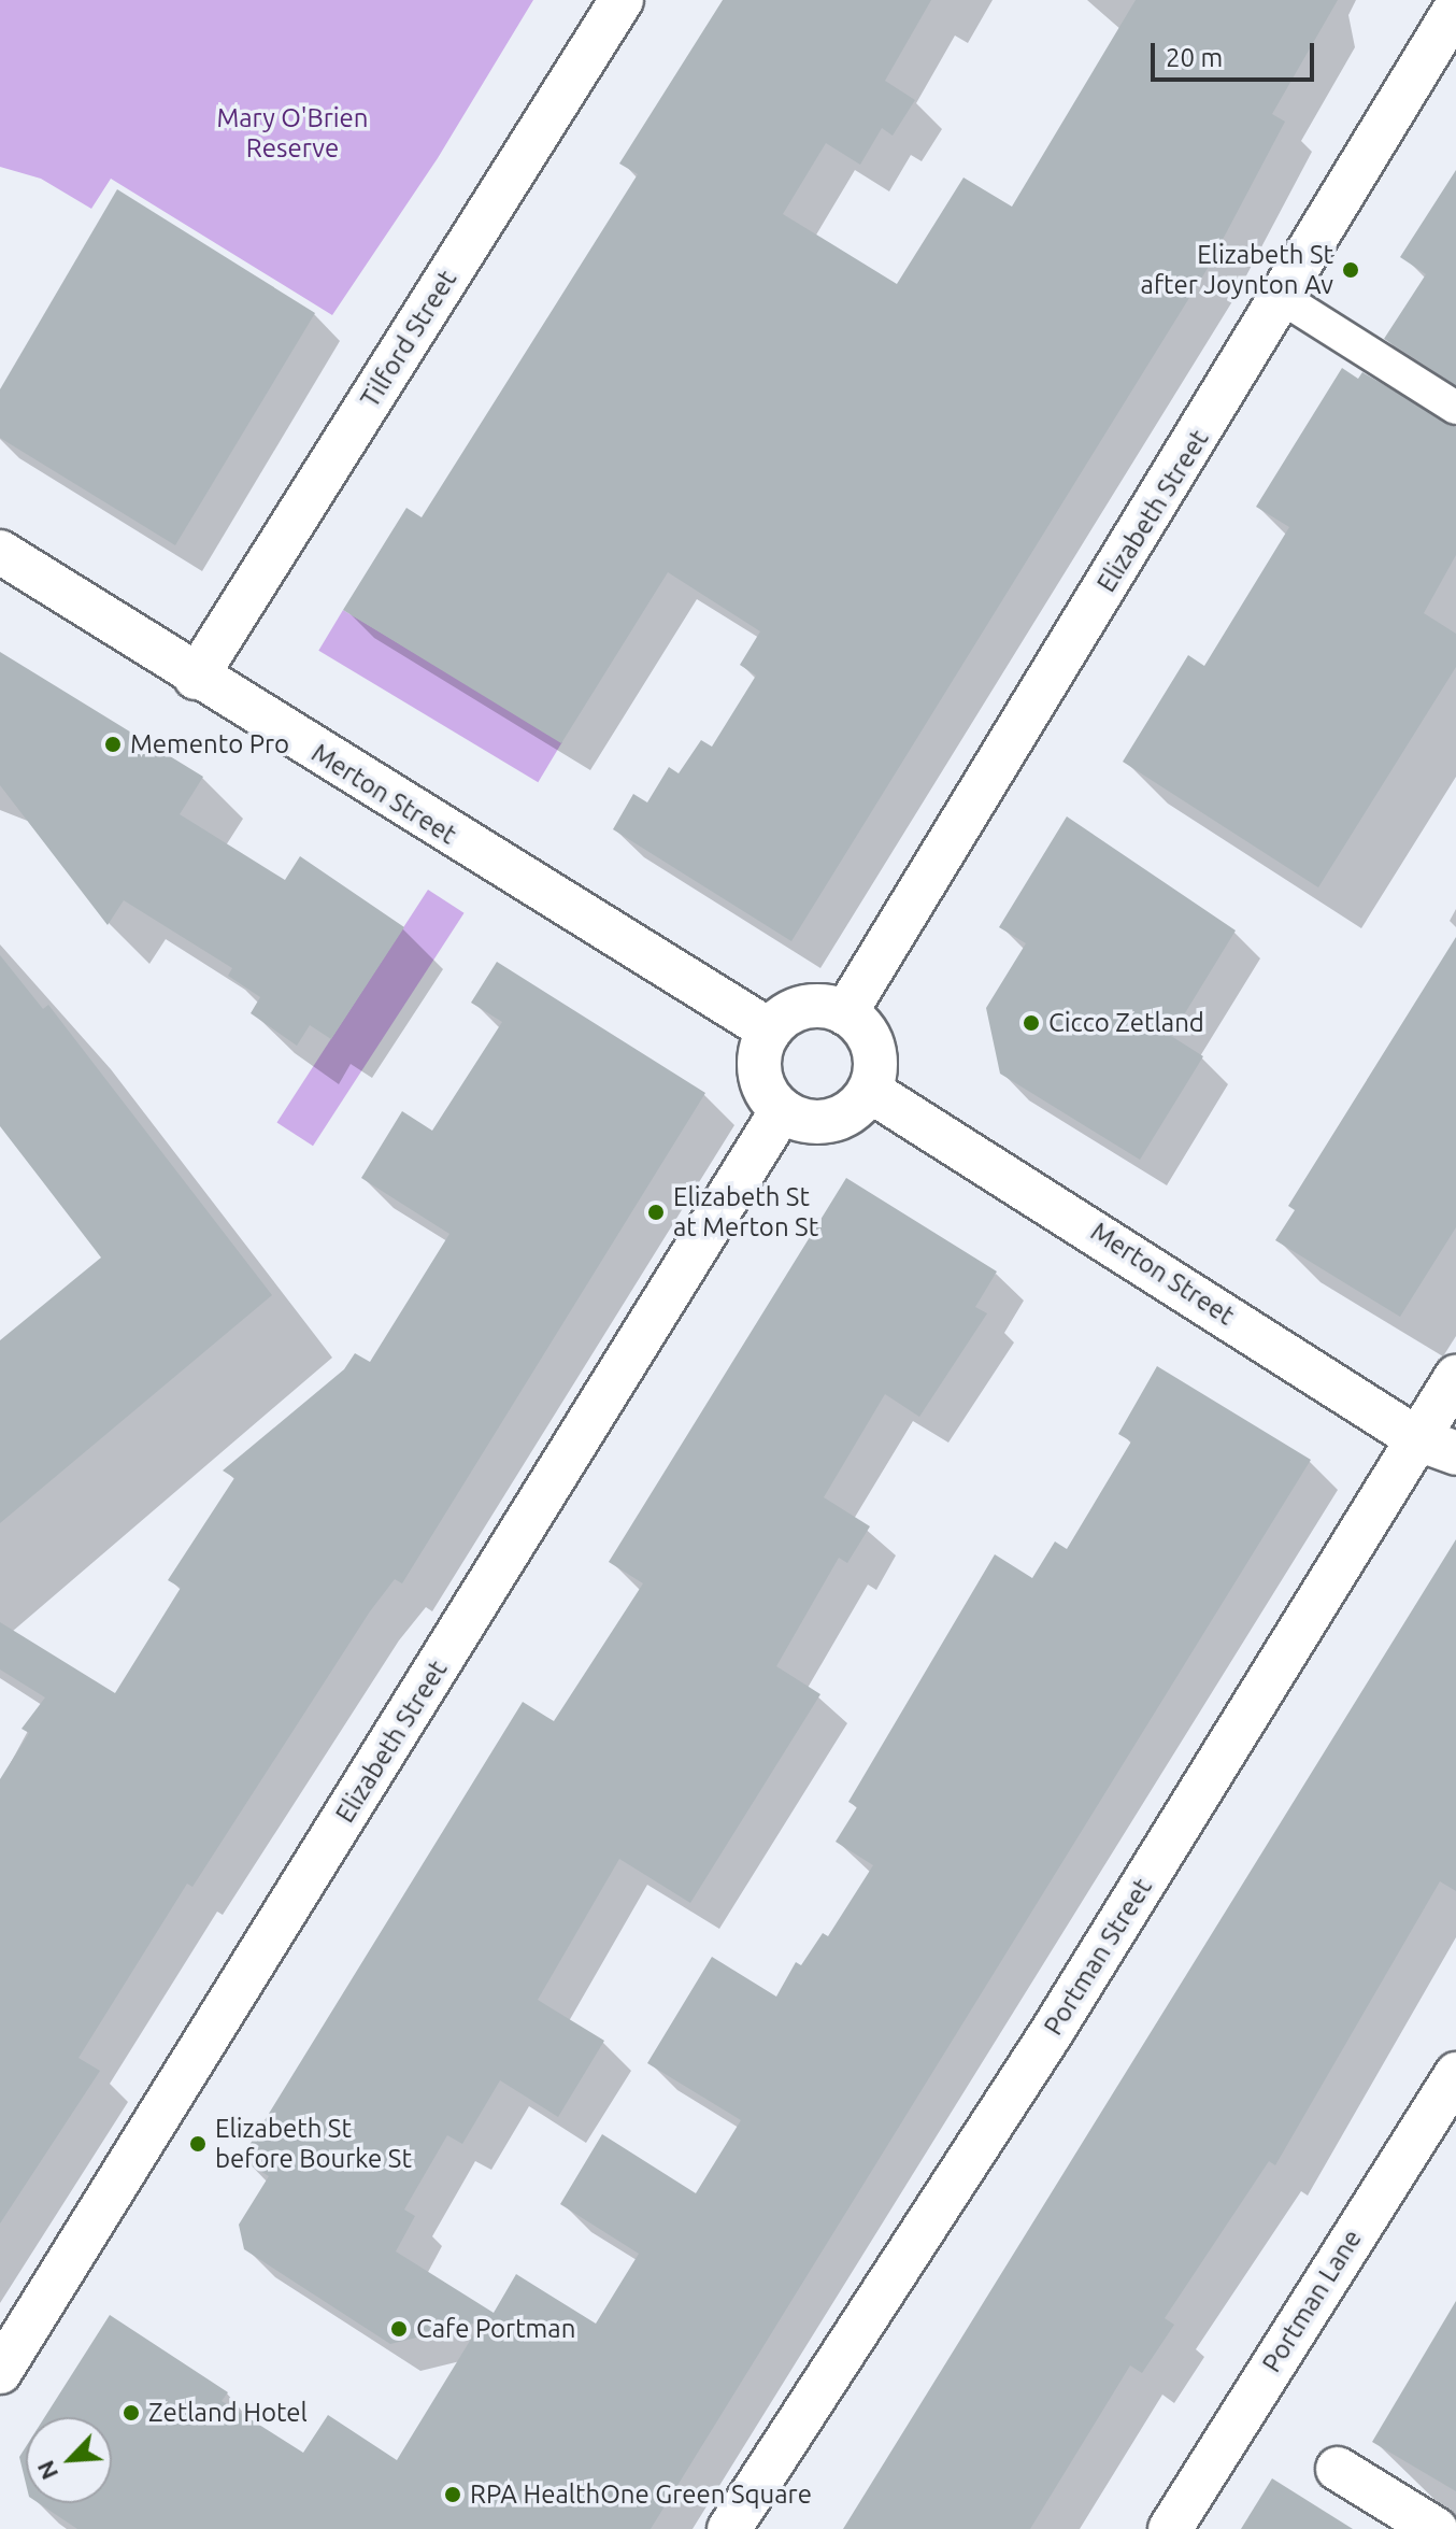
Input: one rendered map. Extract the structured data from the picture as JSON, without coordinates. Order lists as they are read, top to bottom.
{
  "streets": {
    "street": [
      "Tilford Street",
      "Elizabeth Street",
      "Merton Street",
      "Portman Street",
      "Portman Lane"
    ]
  },
  "crossings": [
    ["Tilford Street", "Merton Street"],
    ["Elizabeth Street", "Merton Street"],
    ["Merton Street", "Portman Street"]
  ],
  "parks": ["Mary O'Brien Reserve"],
  "places": [
    "Elizabeth St after Joynton Av",
    "Memento Pro",
    "Cicco Zetland",
    "Elizabeth St at Merton St",
    "Elizabeth St before Bourke St",
    "Cafe Portman",
    "Zetland Hotel",
    "RPA HealthOne Green Square"
  ],
  "scale_bar": "20 m",
  "north": "bottom left"
}
